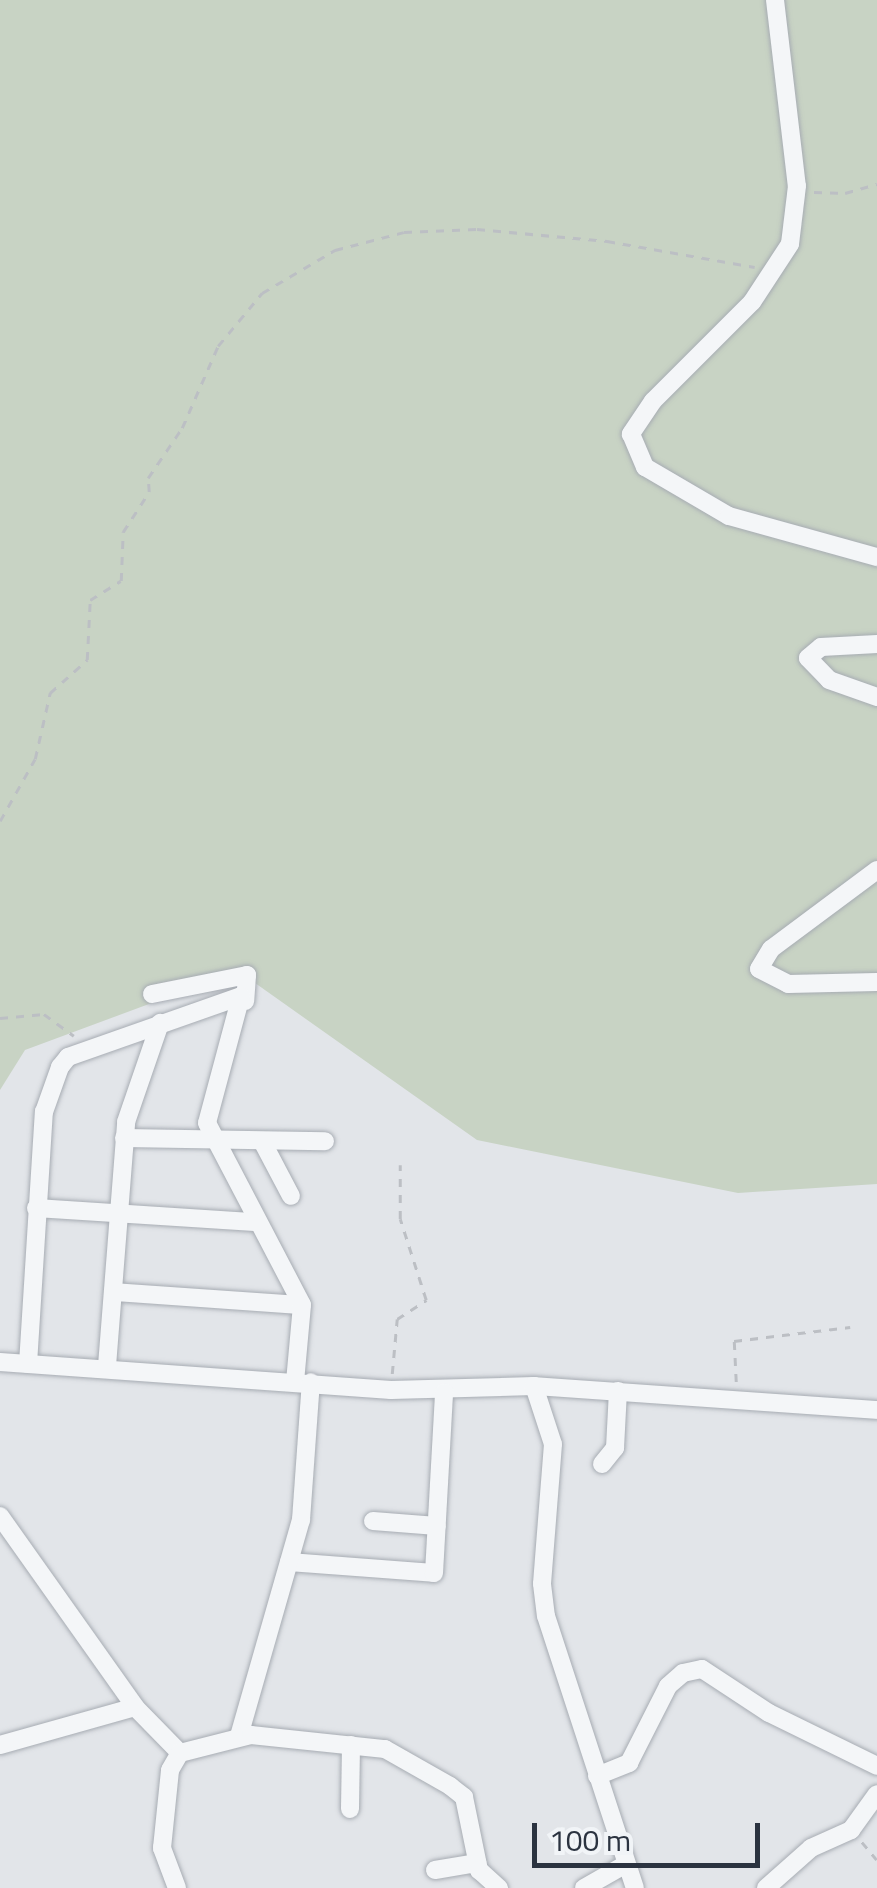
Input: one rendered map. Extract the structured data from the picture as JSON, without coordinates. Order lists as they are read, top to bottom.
{
  "scale_bar": "100 m"
}
